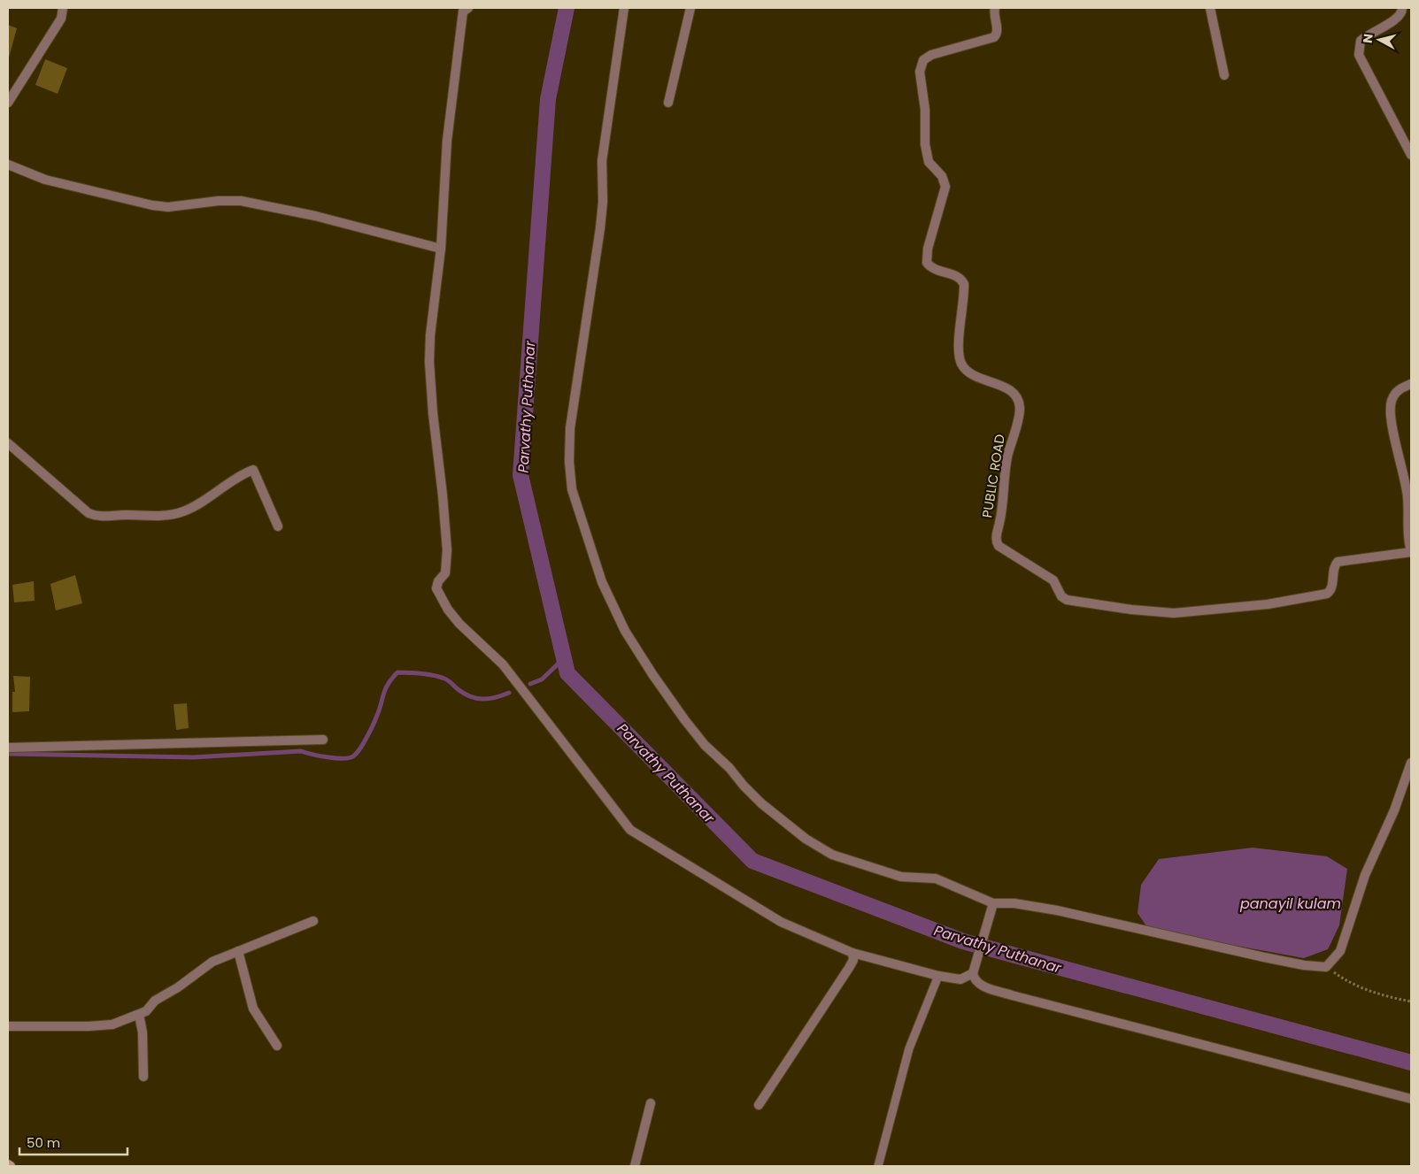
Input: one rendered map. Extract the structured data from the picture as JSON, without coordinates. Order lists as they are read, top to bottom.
{
  "streets": {
    "street": ["PUBLIC ROAD"]
  },
  "water": ["Parvathy Puthanar", "panayil kulam"],
  "scale_bar": "50 m",
  "north": "left"
}
